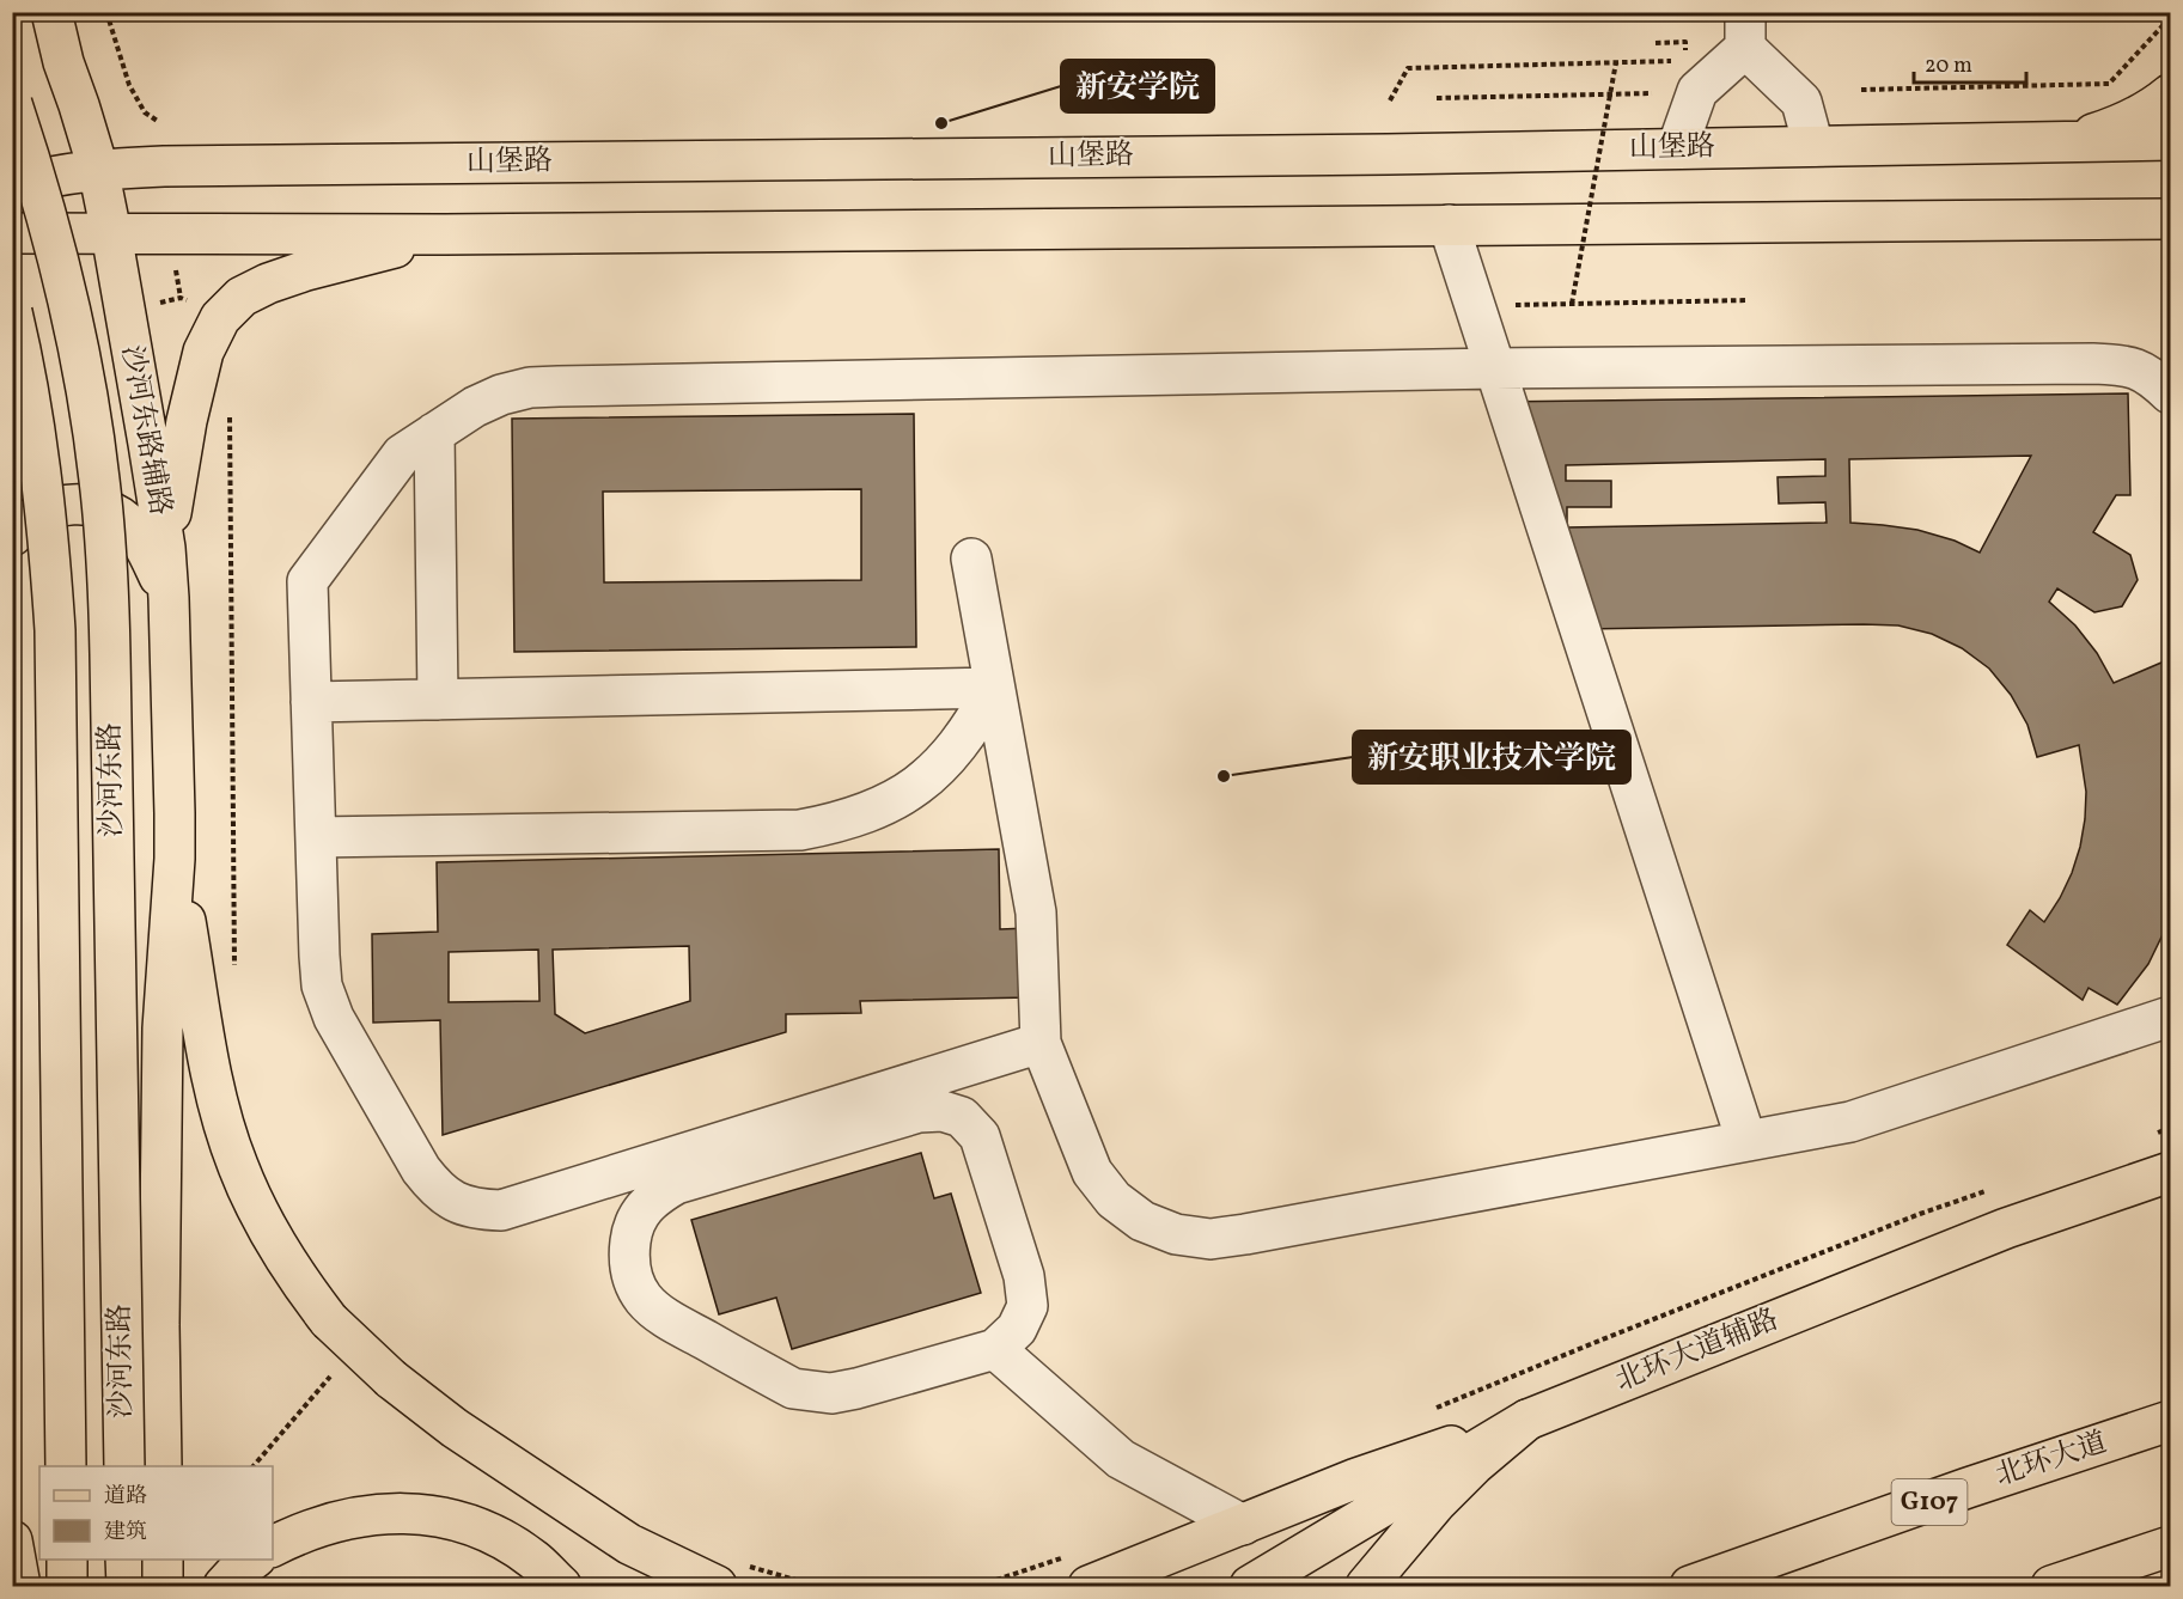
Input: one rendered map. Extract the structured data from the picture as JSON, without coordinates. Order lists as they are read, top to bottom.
{
  "streets": {
    "main road": [
      "山堡路",
      "沙河东路辅路",
      "沙河东路",
      "北环大道辅路",
      "北环大道",
      "G107"
    ]
  },
  "crossings": [
    ["山堡路", "沙河东路辅路"]
  ],
  "places": ["新安学院", "新安职业技术学院"],
  "legend": ["道路", "建筑"],
  "scale_bar": "20 m"
}
